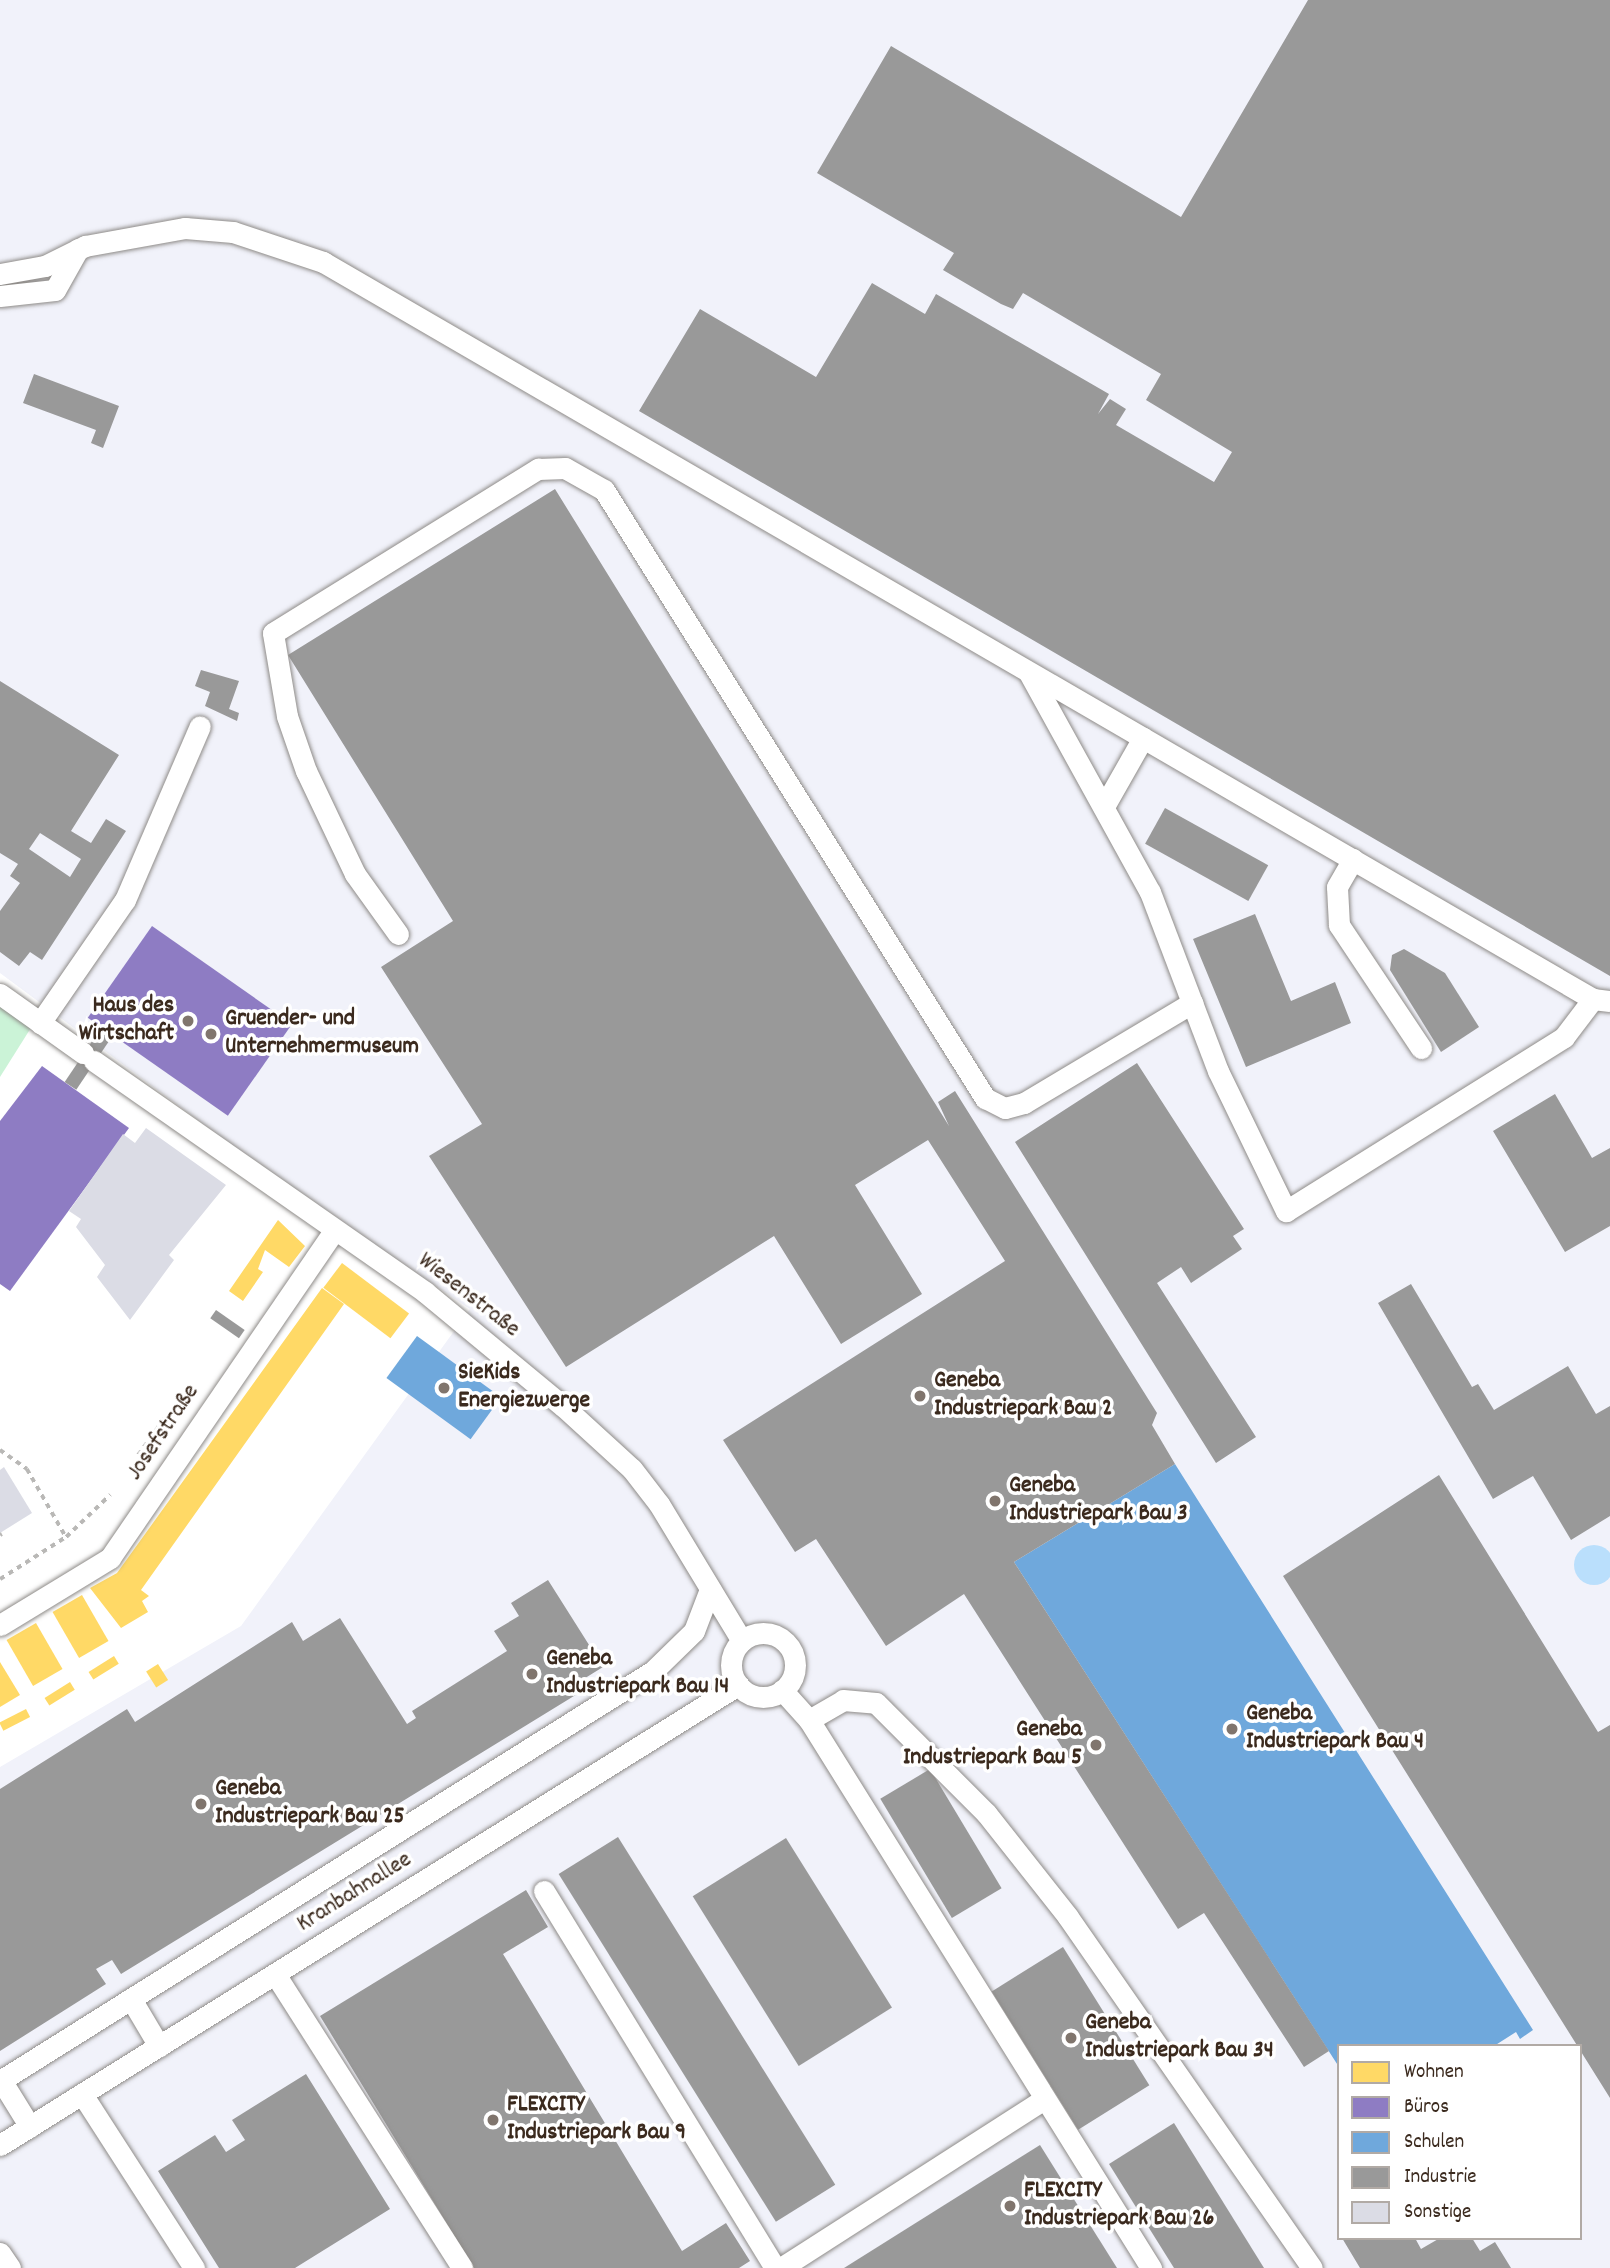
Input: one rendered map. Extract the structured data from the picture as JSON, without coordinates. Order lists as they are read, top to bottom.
{
  "streets": {
    "street": ["Wiesenstraße", "Josefstraße", "Kranbahnallee"]
  },
  "crossings": [
    ["Wiesenstraße", "Josefstraße"],
    ["Wiesenstraße", "Kranbahnallee"]
  ],
  "places": [
    "Haus des Wirtschaft",
    "Gruender- und Unternehmermuseum",
    "SieKids Energiezwerge",
    "Geneba Industriepark Bau 2",
    "Geneba Industriepark Bau 3",
    "Geneba Industriepark Bau 14",
    "Geneba Industriepark Bau 4",
    "Geneba Industriepark Bau 5",
    "Geneba Industriepark Bau 25",
    "Geneba Industriepark Bau 34",
    "FLEXCITY Industriepark Bau 9",
    "FLEXCITY Industriepark Bau 26"
  ],
  "legend": [
    "Wohnen",
    "Büros",
    "Schulen",
    "Industrie",
    "Sonstige"
  ]
}
